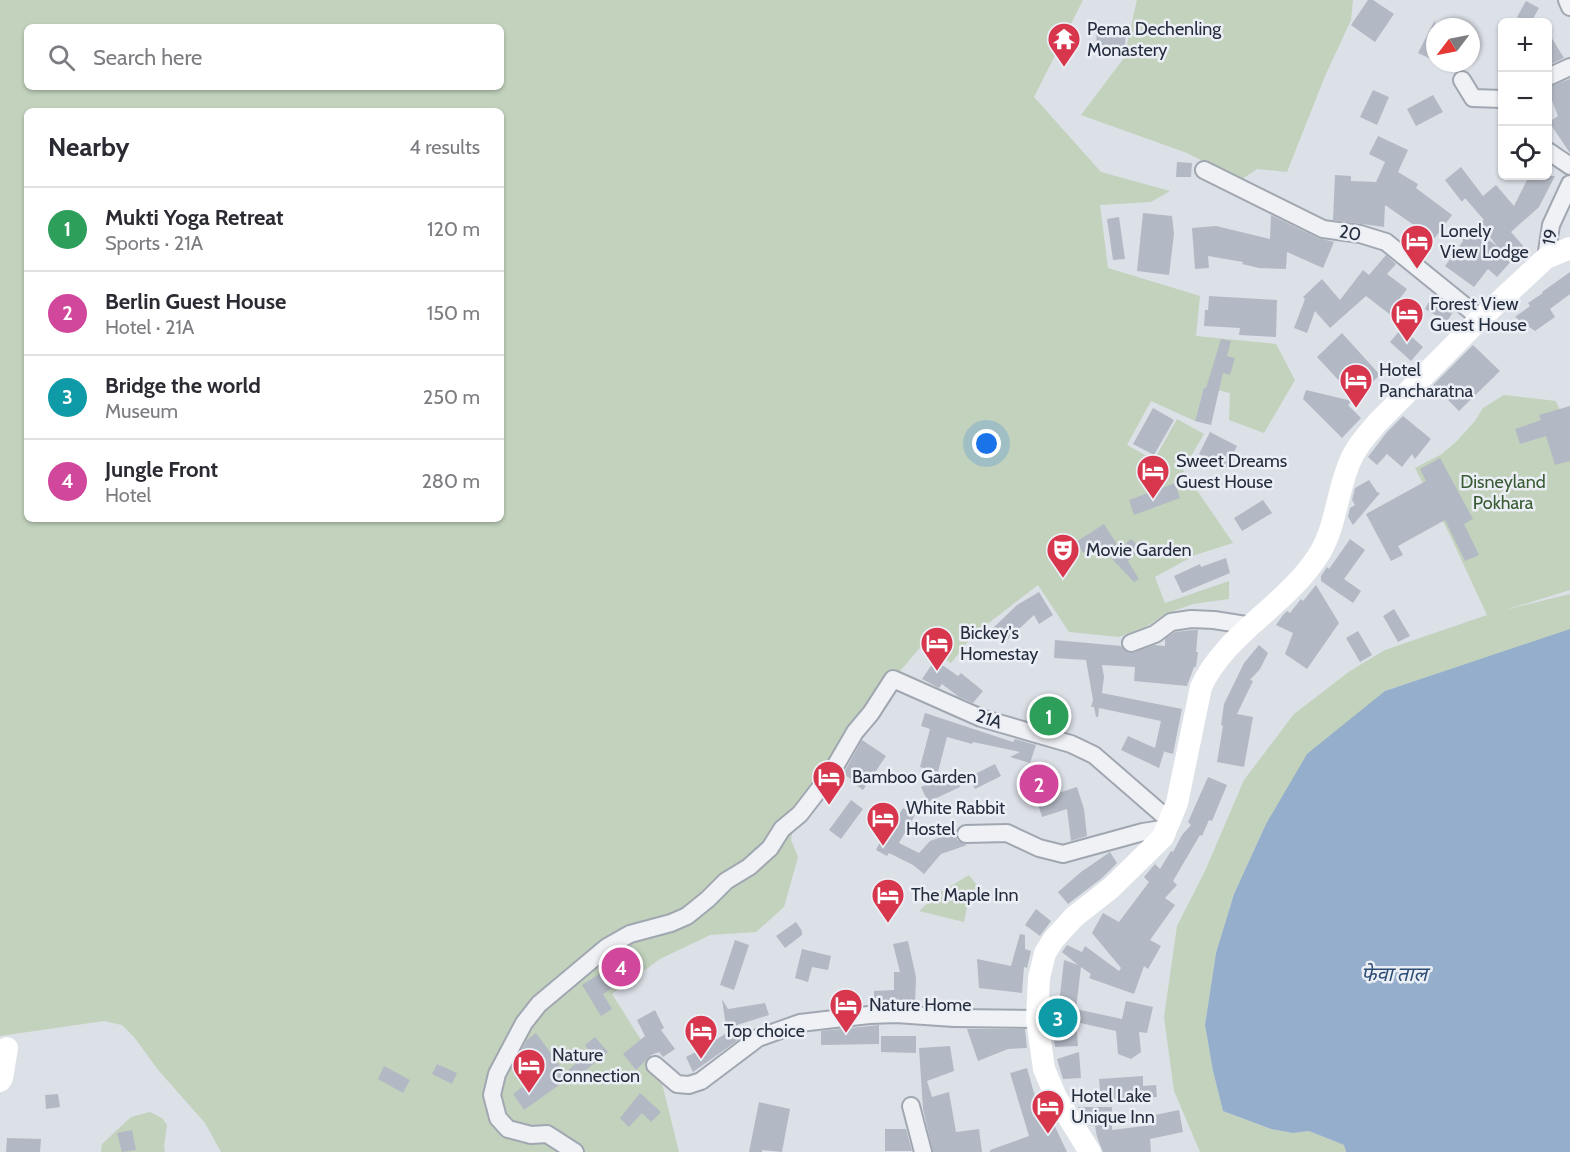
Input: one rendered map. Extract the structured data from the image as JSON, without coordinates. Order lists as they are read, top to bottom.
{
  "streets": {
    "street": ["20", "19", "21A"]
  },
  "water": ["फेवा ताल"],
  "parks": ["Disneyland Pokhara"],
  "places": {
    "temple": ["Pema Dechenling Monastery"],
    "hotel": [
      "Lonely View Lodge",
      "Forest View Guest House",
      "Hotel Pancharatna",
      "Sweet Dreams Guest House",
      "Bickey's Homestay",
      "Bamboo Garden",
      "White Rabbit Hostel",
      "The Maple Inn",
      "Nature Home",
      "Top choice",
      "Nature Connection",
      "Hotel Lake Unique Inn"
    ],
    "theatre": ["Movie Garden"]
  },
  "north": "bottom left",
  "page": {
    "map_buttons": ["+", "−"],
    "search": "Search here",
    "heading": ["Nearby", "4 results"],
    "list": [
      {
        "mark": "1",
        "name": "Mukti Yoga Retreat",
        "note": "Sports · 21A",
        "value": "120 m"
      },
      {
        "mark": "2",
        "name": "Berlin Guest House",
        "note": "Hotel · 21A",
        "value": "150 m"
      },
      {
        "mark": "3",
        "name": "Bridge the world",
        "note": "Museum",
        "value": "250 m"
      },
      {
        "mark": "4",
        "name": "Jungle Front",
        "note": "Hotel",
        "value": "280 m"
      }
    ],
    "pins": [
      "1",
      "2",
      "4",
      "3"
    ]
  }
}
